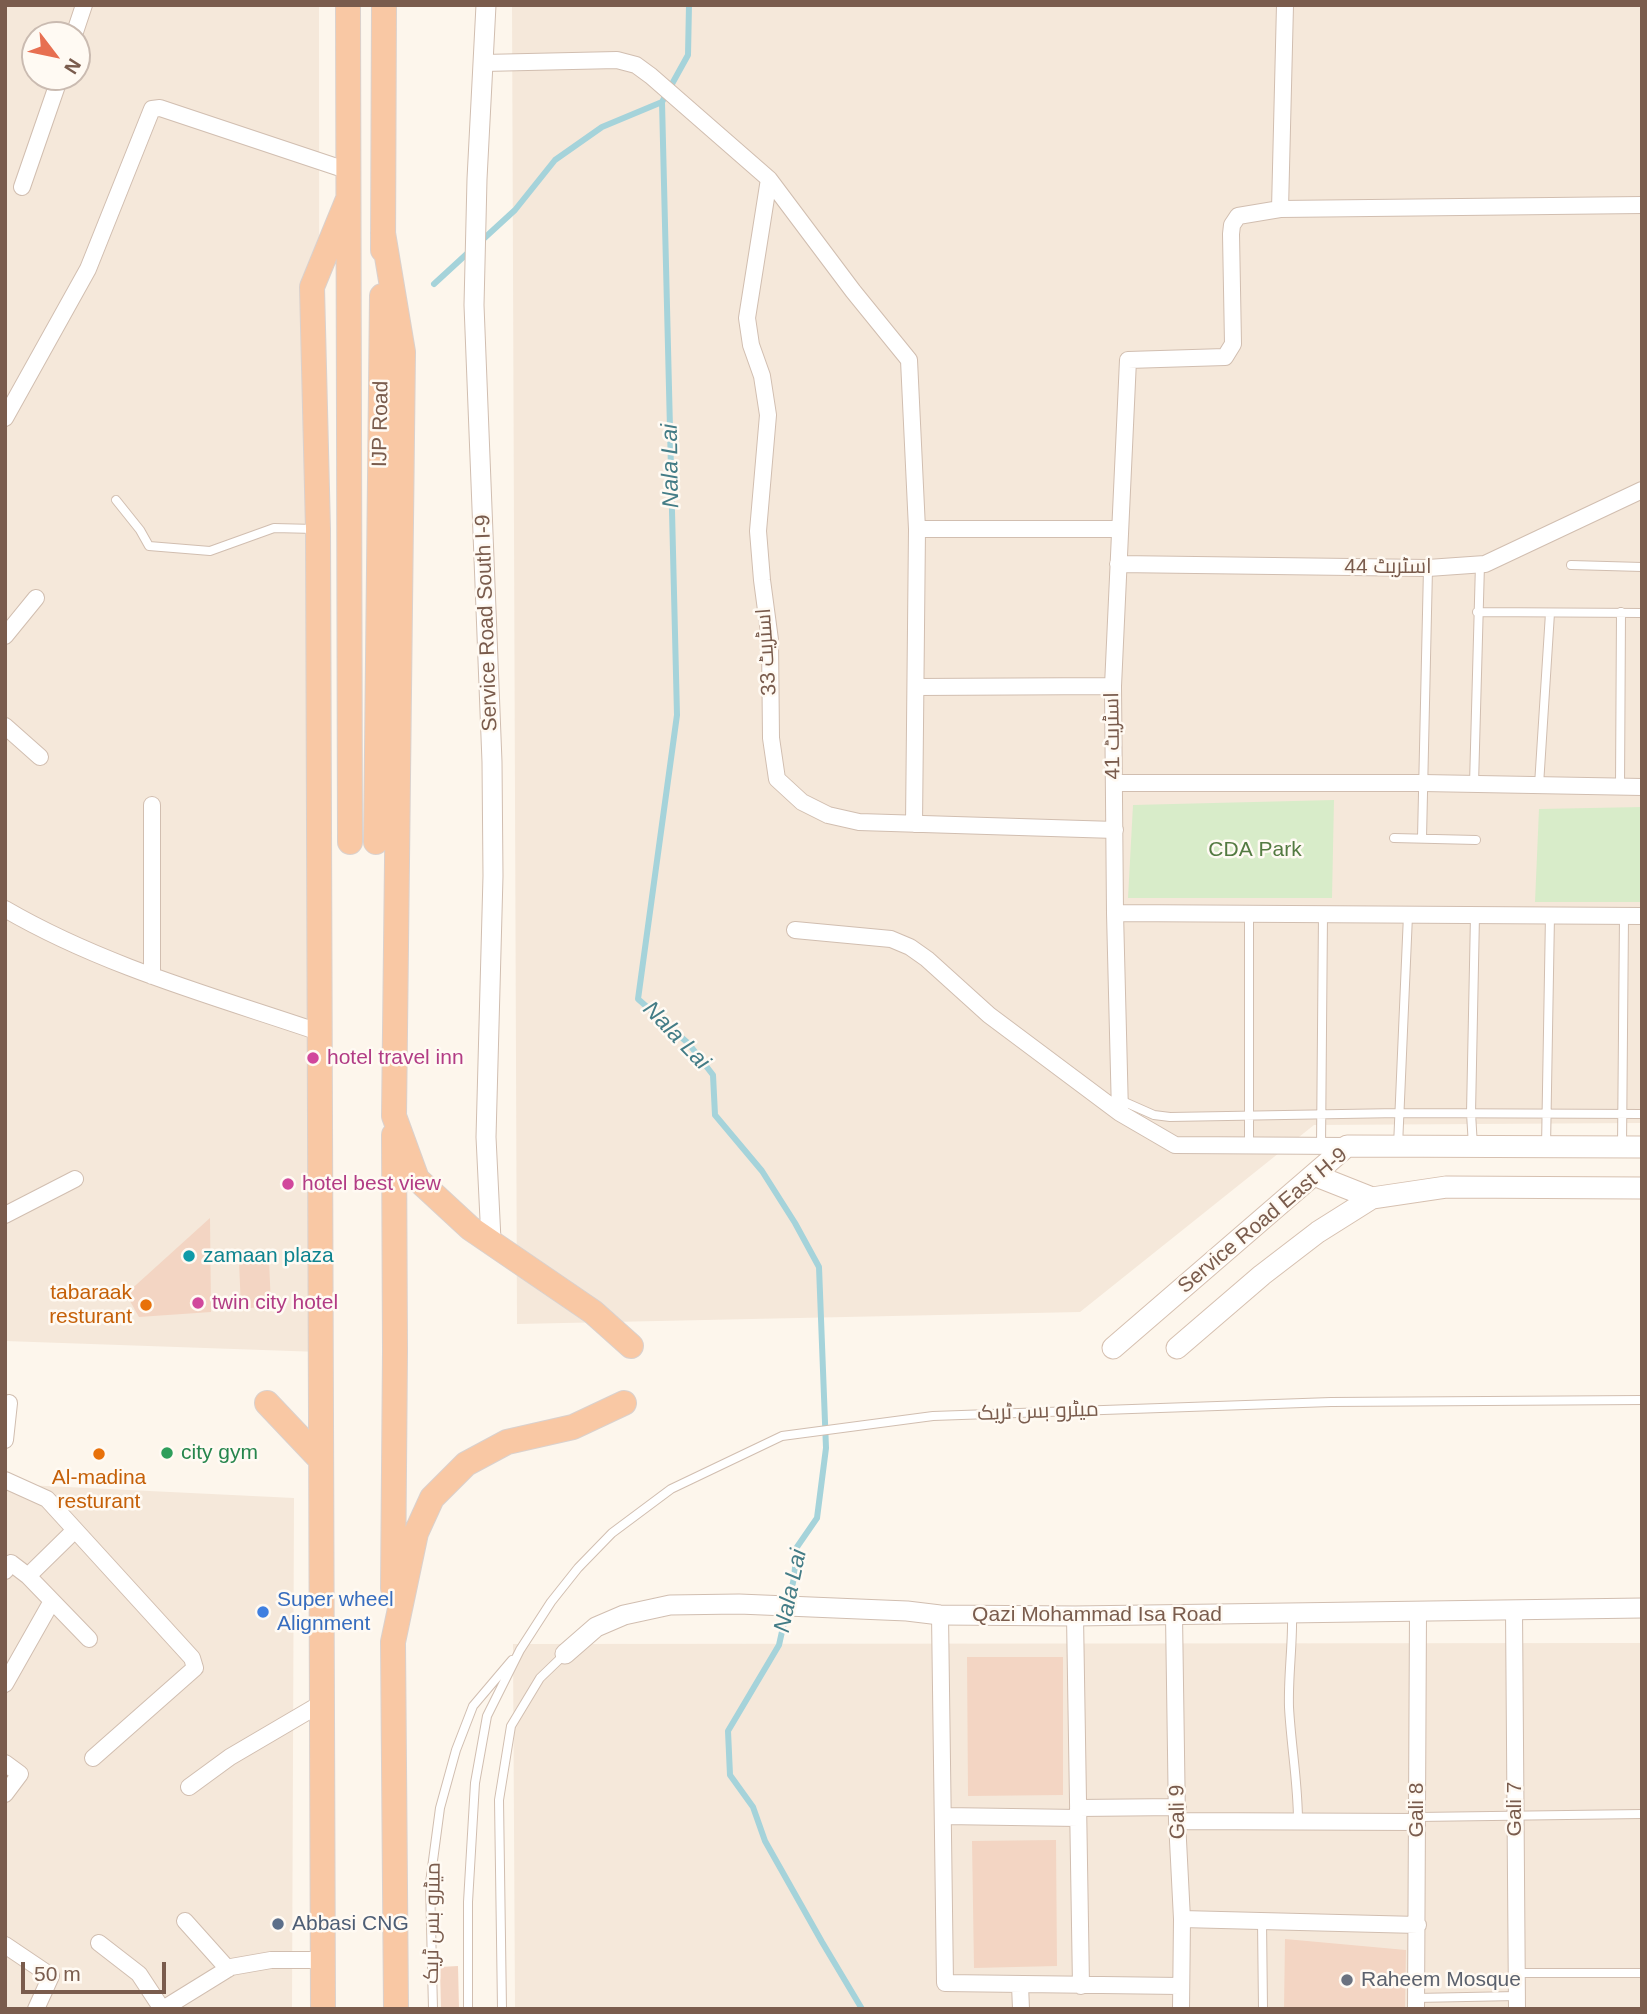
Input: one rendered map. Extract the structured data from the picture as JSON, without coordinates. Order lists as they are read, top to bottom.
{
  "streets": {
    "highway": ["IJP Road"],
    "main road": ["Service Road East H-9"],
    "street": [
      "اسٹریٹ 44",
      "Service Road South I-9",
      "اسٹریٹ 33",
      "اسٹریٹ 41",
      "Qazi Mohammad Isa Road",
      "Gali 7",
      "Gali 8",
      "Gali 9"
    ],
    "lane": ["میٹرو بس ٹریک"]
  },
  "crossings": [
    ["اسٹریٹ 44", "اسٹریٹ 41"],
    ["اسٹریٹ 33", "اسٹریٹ 41"],
    ["Qazi Mohammad Isa Road", "Gali 7"],
    ["Qazi Mohammad Isa Road", "Gali 8"],
    ["Qazi Mohammad Isa Road", "Gali 9"]
  ],
  "water": ["Nala Lai"],
  "parks": ["CDA Park"],
  "places": [
    "hotel travel inn",
    "hotel best view",
    "zamaan plaza",
    "twin city hotel",
    "tabaraak resturant",
    "city gym",
    "Al-madina resturant",
    "Super wheel Alignment",
    "Abbasi CNG",
    "Raheem Mosque"
  ],
  "scale_bar": "50 m",
  "north": "bottom right"
}
